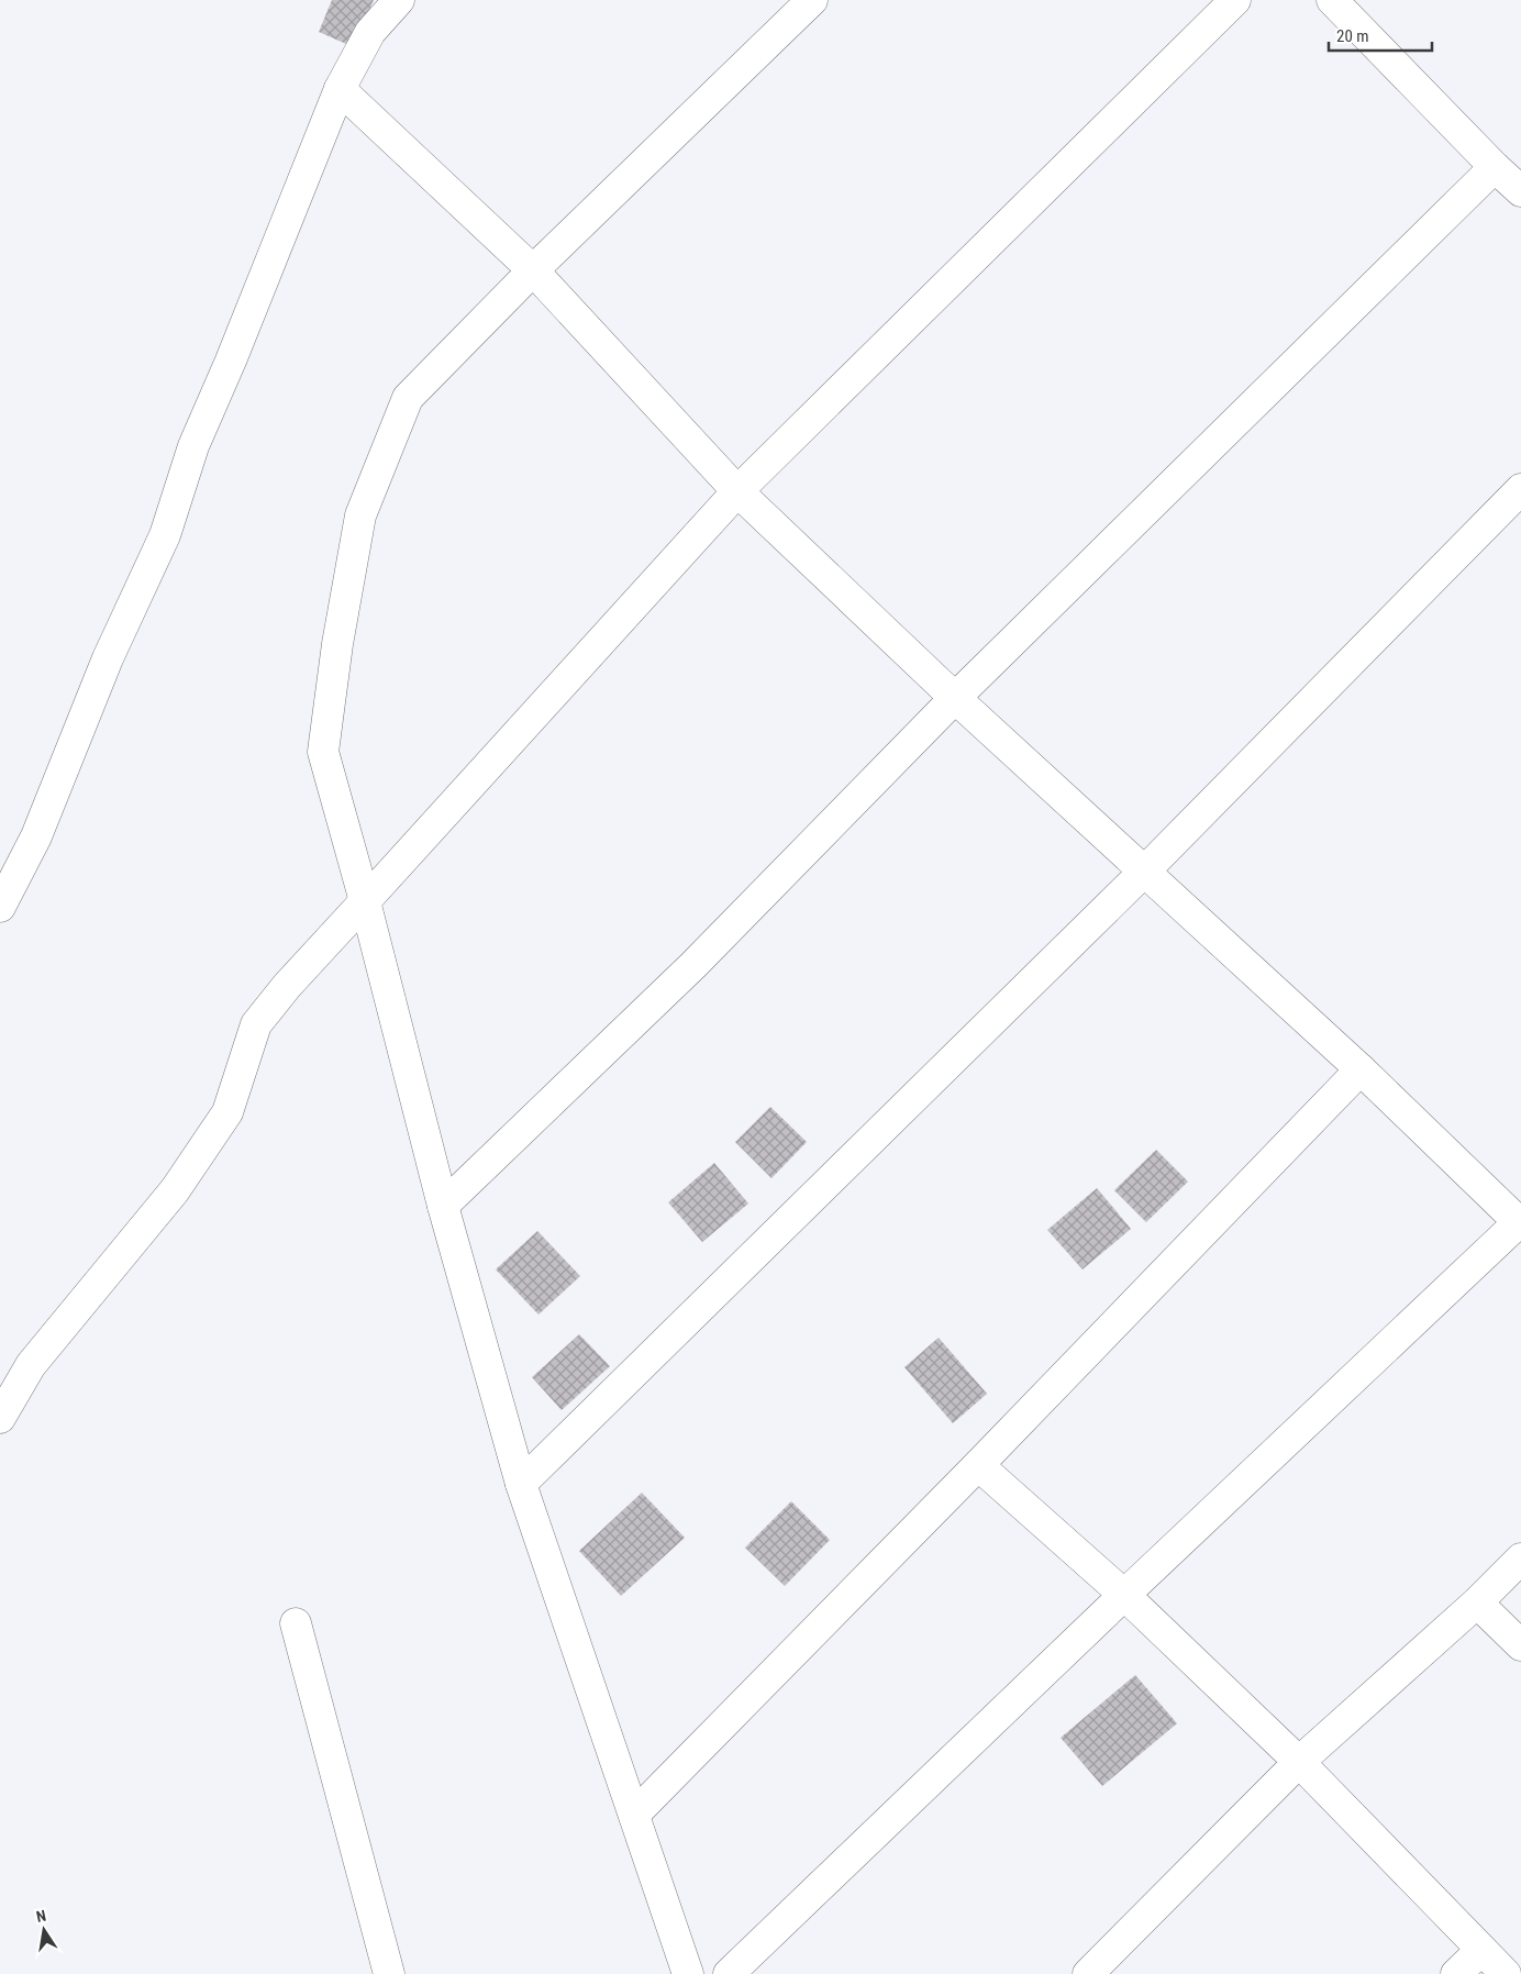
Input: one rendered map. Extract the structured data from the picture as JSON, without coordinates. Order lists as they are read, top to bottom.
{
  "scale_bar": "20 m",
  "north": "top"
}
